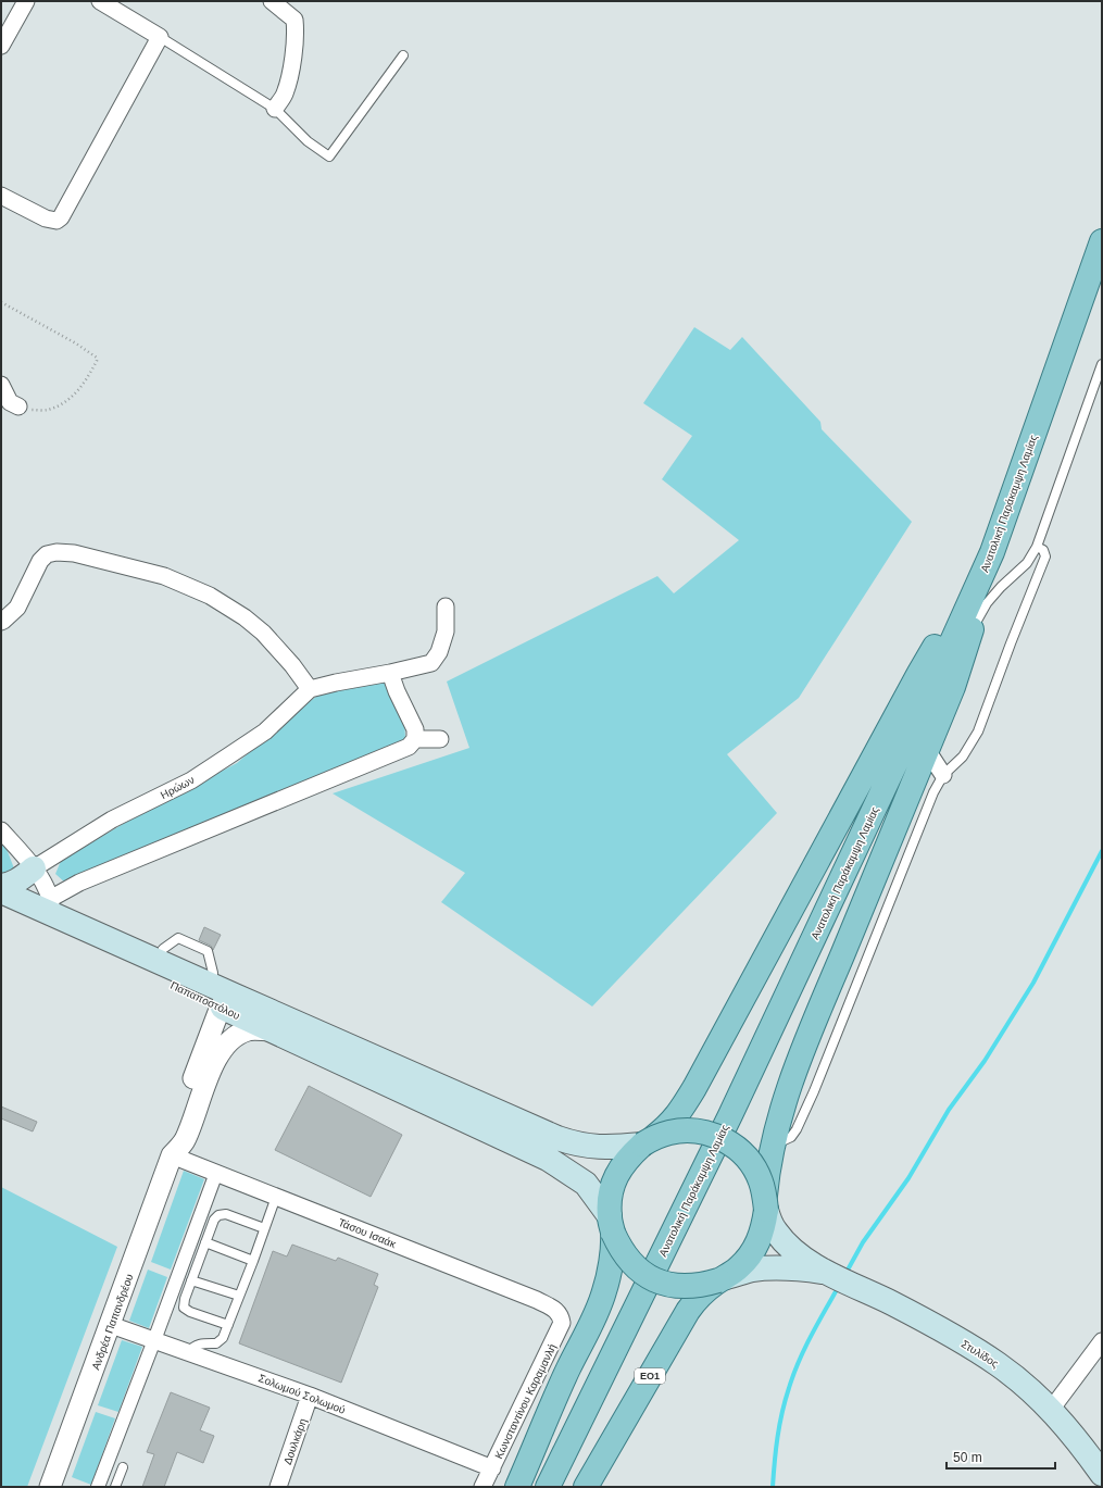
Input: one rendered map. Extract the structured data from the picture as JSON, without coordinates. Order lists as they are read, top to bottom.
{
  "streets": {
    "main road": [
      "Ανατολική Παράκαμψη Λαμίας",
      "Παπαποστόλου",
      "Στυλίδος",
      "ΕΟ1"
    ],
    "street": [
      "Ηρώων",
      "Τάσου Ισαάκ",
      "Ανδρέα Παπανδρέου",
      "Σολωμού Σολωμού",
      "Κωνσταντίνου Καραμανλή",
      "Δουλκάρη"
    ]
  },
  "crossings": [
    ["Παπαποστόλου", "Ανδρέα Παπανδρέου"],
    ["Παπαποστόλου", "ΕΟ1"],
    ["Τάσου Ισαάκ", "Ανδρέα Παπανδρέου"],
    ["Τάσου Ισαάκ", "Κωνσταντίνου Καραμανλή"],
    ["Ανδρέα Παπανδρέου", "Σολωμού Σολωμού"],
    ["Στυλίδος", "ΕΟ1"],
    ["Σολωμού Σολωμού", "Κωνσταντίνου Καραμανλή"],
    ["Σολωμού Σολωμού", "Δουλκάρη"]
  ],
  "scale_bar": "50 m"
}
